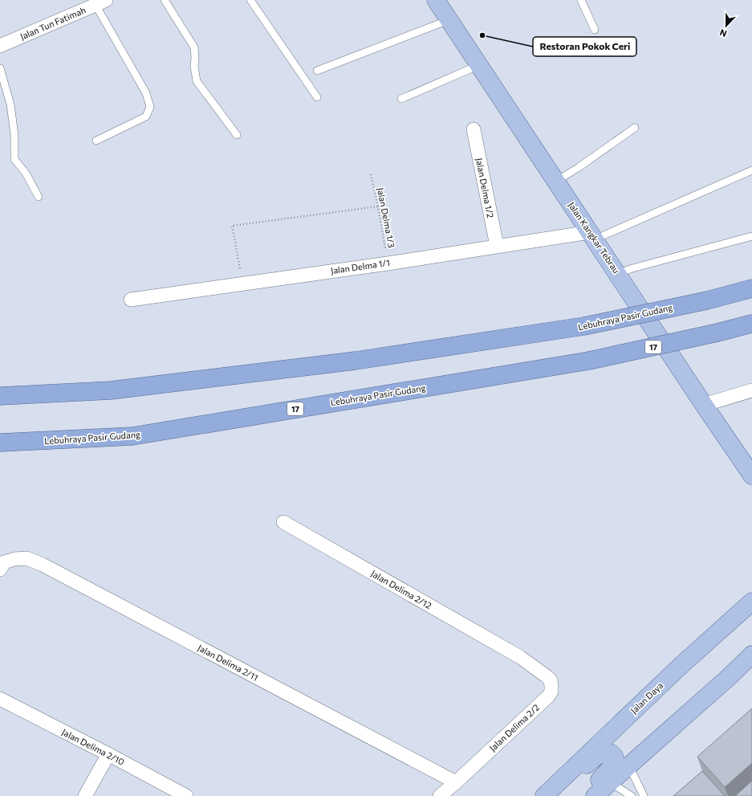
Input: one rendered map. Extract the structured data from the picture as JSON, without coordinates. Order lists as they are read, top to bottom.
{
  "streets": {
    "highway": ["Lebuhraya Pasir Gudang", "17"],
    "main road": ["Jalan Kangkar Tebrau", "Jalan Daya"],
    "street": [
      "Jalan Tun Fatimah",
      "Jalan Delma 1/2",
      "Jalan Delma 1/1",
      "Jalan Delima 2/12",
      "Jalan Delima 2/11",
      "Jalan Delima 2/2",
      "Jalan Delima 2/10"
    ],
    "path": ["Jalan Delma 1/3"]
  },
  "crossings": [
    ["Jalan Delma 1/2", "Jalan Delma 1/1"],
    ["Jalan Delma 1/3", "Jalan Delma 1/1"],
    ["Jalan Kangkar Tebrau", "Jalan Delma 1/1"],
    ["Jalan Delima 2/12", "Jalan Delima 2/2"],
    ["Jalan Delima 2/11", "Jalan Delima 2/2"]
  ],
  "places": ["Restoran Pokok Ceri"],
  "north": "bottom"
}
